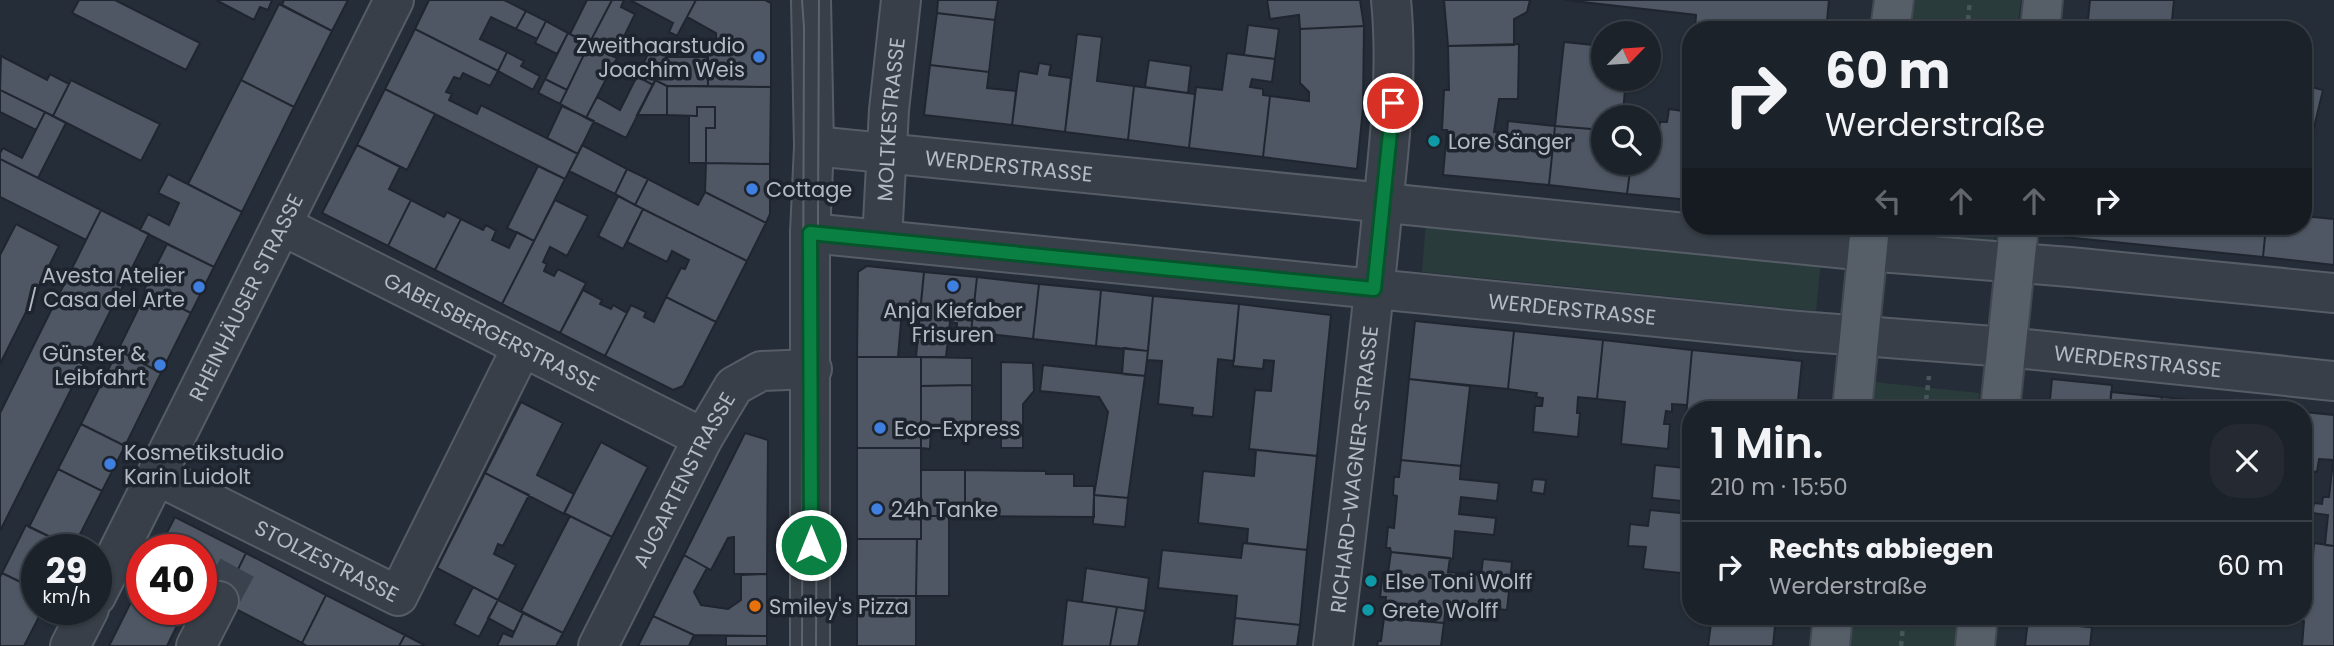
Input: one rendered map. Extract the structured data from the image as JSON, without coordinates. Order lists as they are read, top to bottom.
{
  "streets": {
    "street": [
      "MOLTKESTRASSE",
      "WERDERSTRASSE",
      "RHEINHÄUSER STRASSE",
      "GABELSBERGERSTRASSE",
      "RICHARD-WAGNER-STRASSE",
      "AUGARTENSTRASSE",
      "STOLZESTRASSE"
    ]
  },
  "crossings": [
    ["MOLTKESTRASSE", "WERDERSTRASSE"],
    ["WERDERSTRASSE", "RICHARD-WAGNER-STRASSE"],
    ["RHEINHÄUSER STRASSE", "GABELSBERGERSTRASSE"],
    ["RHEINHÄUSER STRASSE", "STOLZESTRASSE"],
    ["GABELSBERGERSTRASSE", "AUGARTENSTRASSE"],
    ["GABELSBERGERSTRASSE", "STOLZESTRASSE"]
  ],
  "places": [
    "Zweithaarstudio Joachim Weis",
    "Lore Sänger",
    "Cottage",
    "Anja Kiefaber Frisuren",
    "Avesta Atelier / Casa del Arte",
    "Günster & Leibfahrt",
    "Eco-Express",
    "Kosmetikstudio Karin Luidolt",
    "24h Tanke",
    "Else Toni Wolff",
    "Smiley's Pizza",
    "Grete Wolff"
  ],
  "north": "top right",
  "page": {
    "turn": ["60 m", "Werderstraße"],
    "heading": ["1 Min.", "210 m · 15:50"],
    "list": [
      {
        "name": "Rechts abbiegen",
        "note": "Werderstraße",
        "value": "60 m"
      }
    ],
    "speed": "29 km/h",
    "limit": "40"
  }
}
